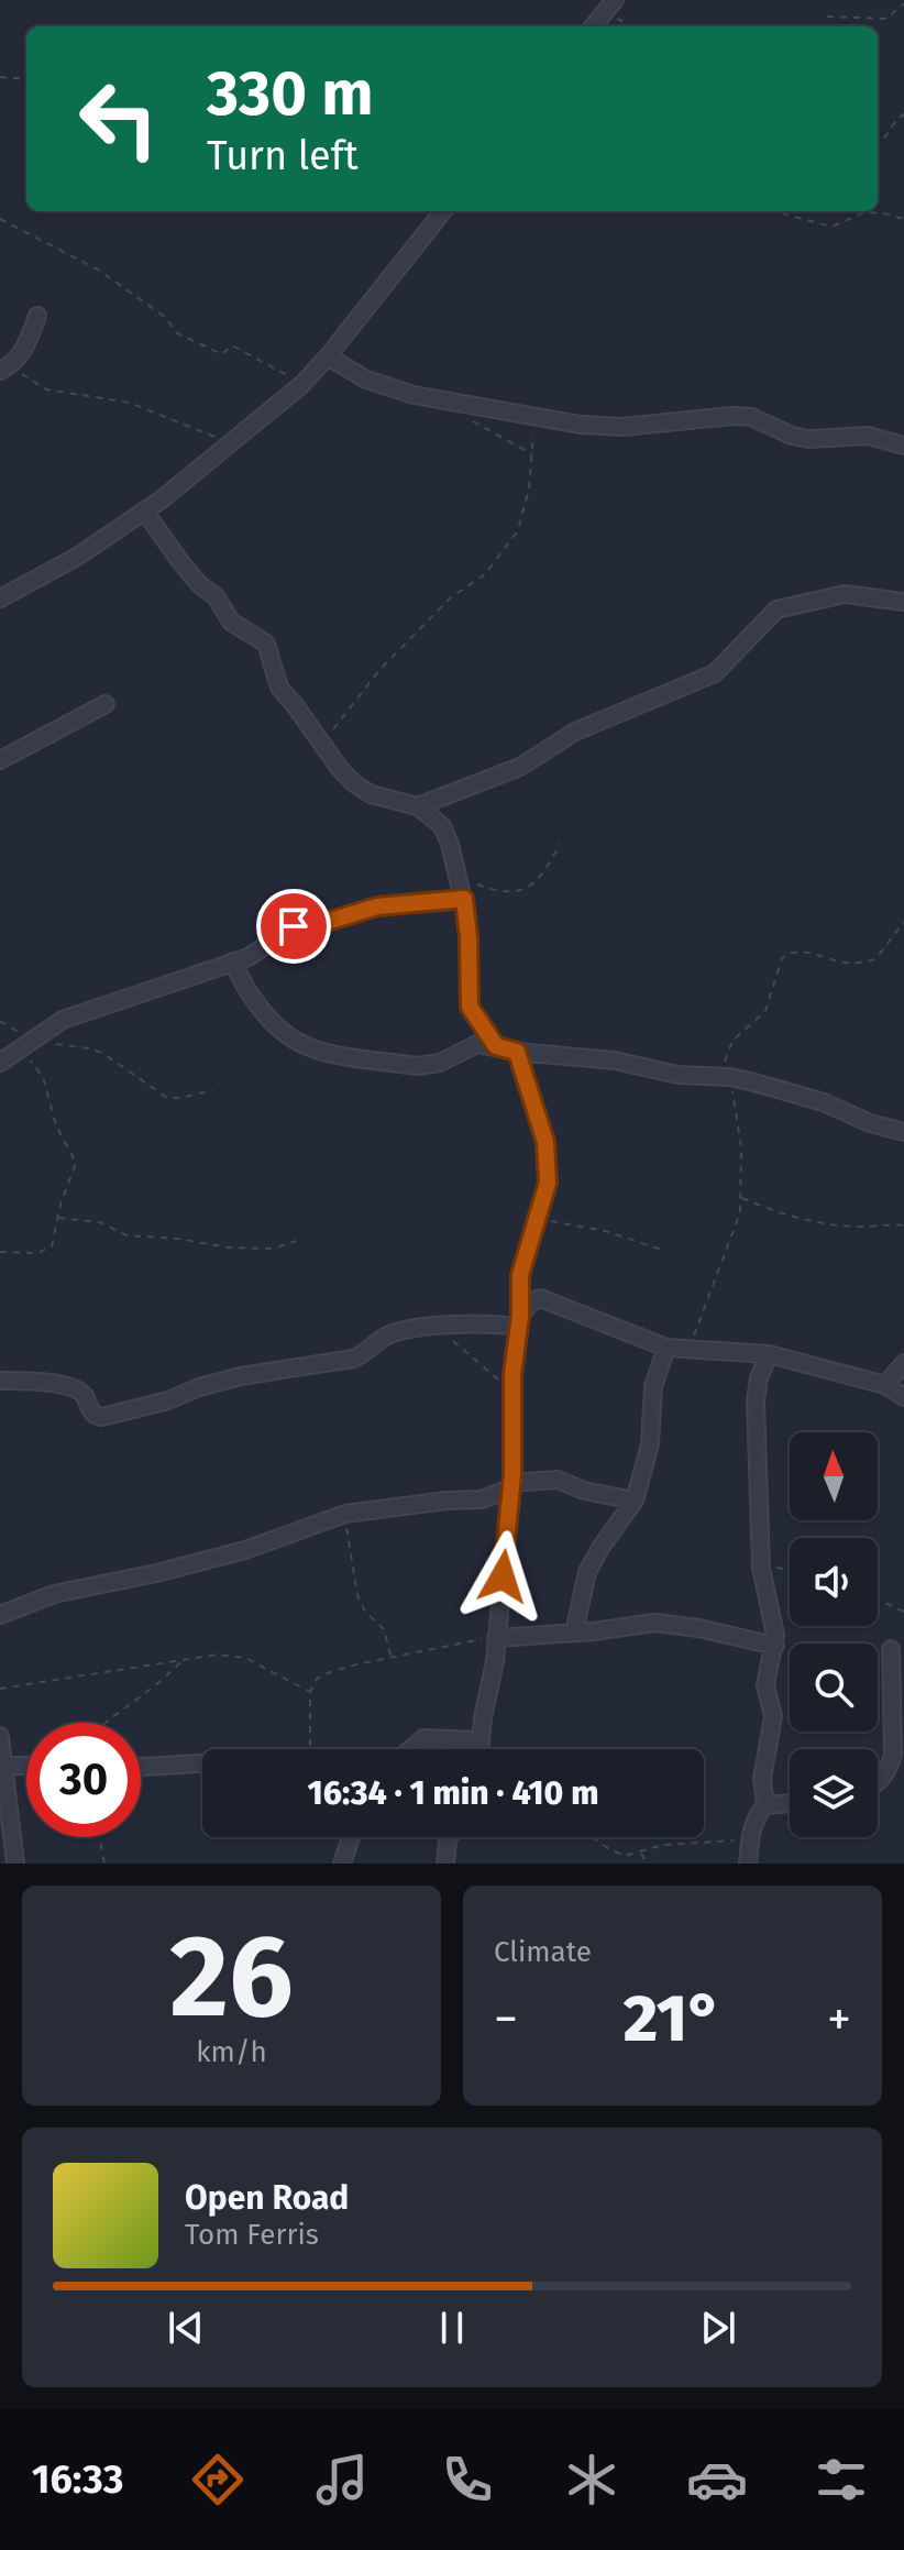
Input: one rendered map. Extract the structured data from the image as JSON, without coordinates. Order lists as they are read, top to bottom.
{
  "north": "top",
  "page": {
    "turn": ["330 m", "Turn left"],
    "limit": "30",
    "trip": "16:34 · 1 min · 410 m",
    "tile": [
      ["26", "km/h"],
      "Climate"
    ],
    "heat": ["−", "21°", "+"],
    "song": ["Open Road", "Tom Ferris"],
    "tabs": "16:33"
  }
}
